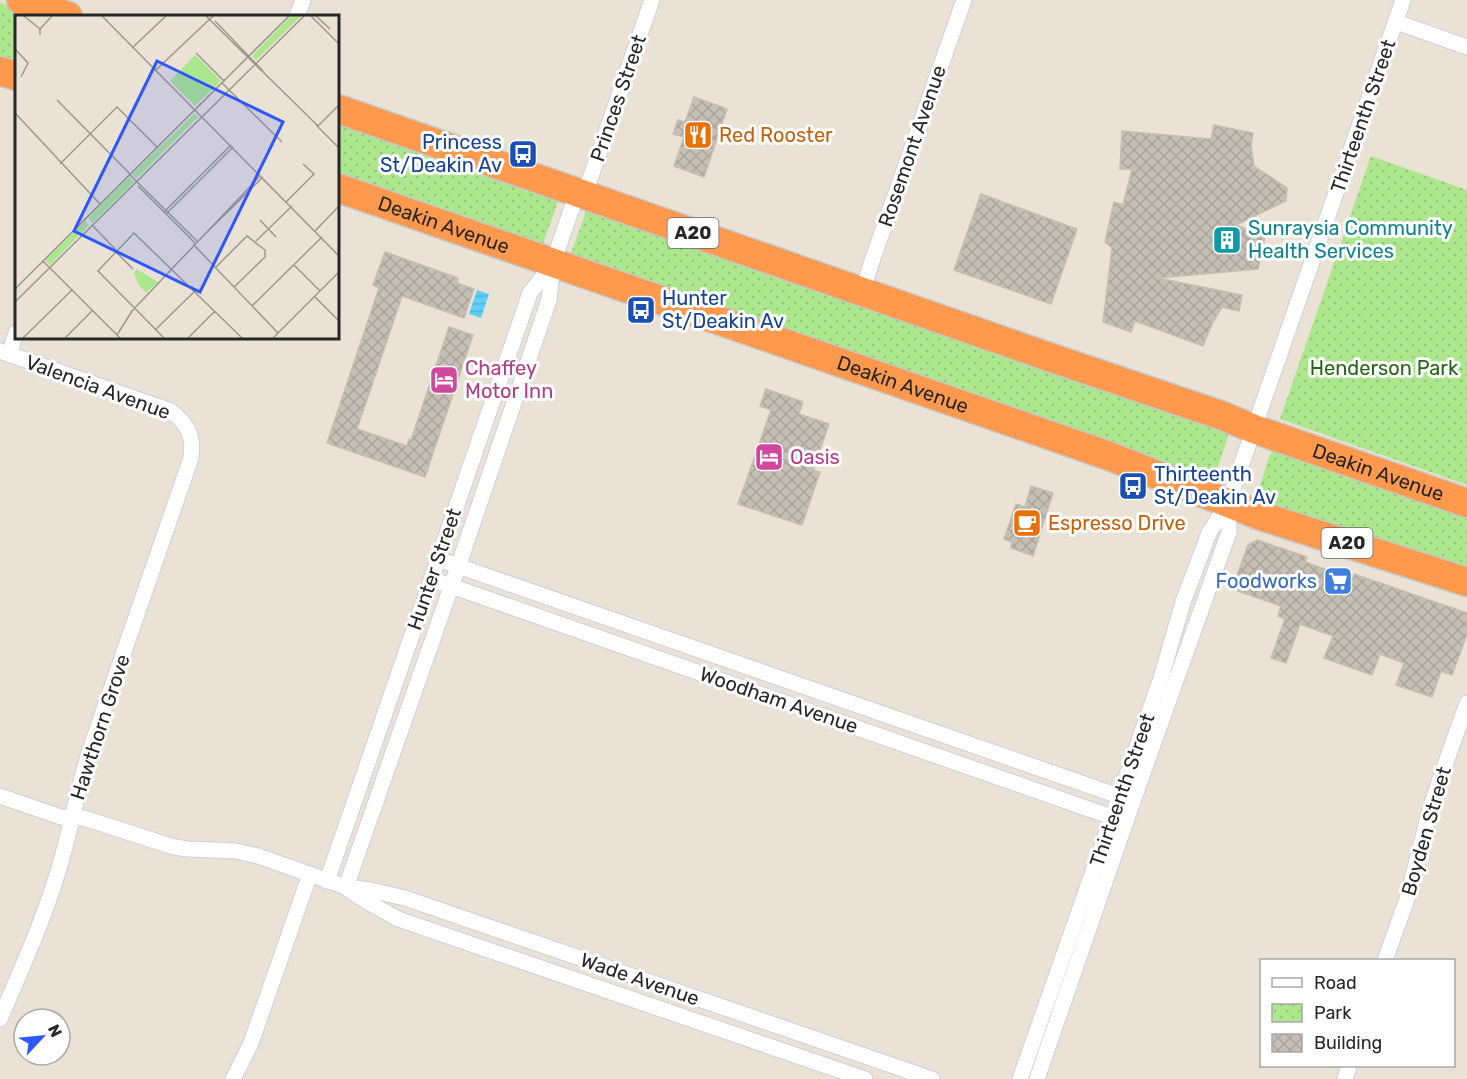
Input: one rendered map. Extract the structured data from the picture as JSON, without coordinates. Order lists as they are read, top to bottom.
{
  "streets": {
    "highway": ["Deakin Avenue", "A20"],
    "street": [
      "Princes Street",
      "Thirteenth Street",
      "Rosemont Avenue",
      "Valencia Avenue",
      "Hunter Street",
      "Woodham Avenue",
      "Hawthorn Grove",
      "Boyden Street",
      "Wade Avenue"
    ]
  },
  "crossings": [
    ["Princes Street", "Deakin Avenue"],
    ["Princes Street", "Hunter Street"],
    ["Thirteenth Street", "Deakin Avenue"],
    ["Thirteenth Street", "Woodham Avenue"],
    ["Rosemont Avenue", "Deakin Avenue"],
    ["Deakin Avenue", "Hunter Street"],
    ["Valencia Avenue", "Hawthorn Grove"],
    ["Hunter Street", "Woodham Avenue"],
    ["Hunter Street", "Wade Avenue"],
    ["Hawthorn Grove", "Wade Avenue"]
  ],
  "parks": ["Henderson Park"],
  "places": {
    "restaurant": ["Red Rooster"],
    "bus stop": ["Princess St/Deakin Av", "Hunter St/Deakin Av", "Thirteenth St/Deakin Av"],
    "building": ["Sunraysia Community Health Services"],
    "hotel": ["Chaffey Motor Inn", "Oasis"],
    "cafe": ["Espresso Drive"],
    "supermarket": ["Foodworks"]
  },
  "legend": ["Road", "Park", "Building"],
  "north": "top right"
}
